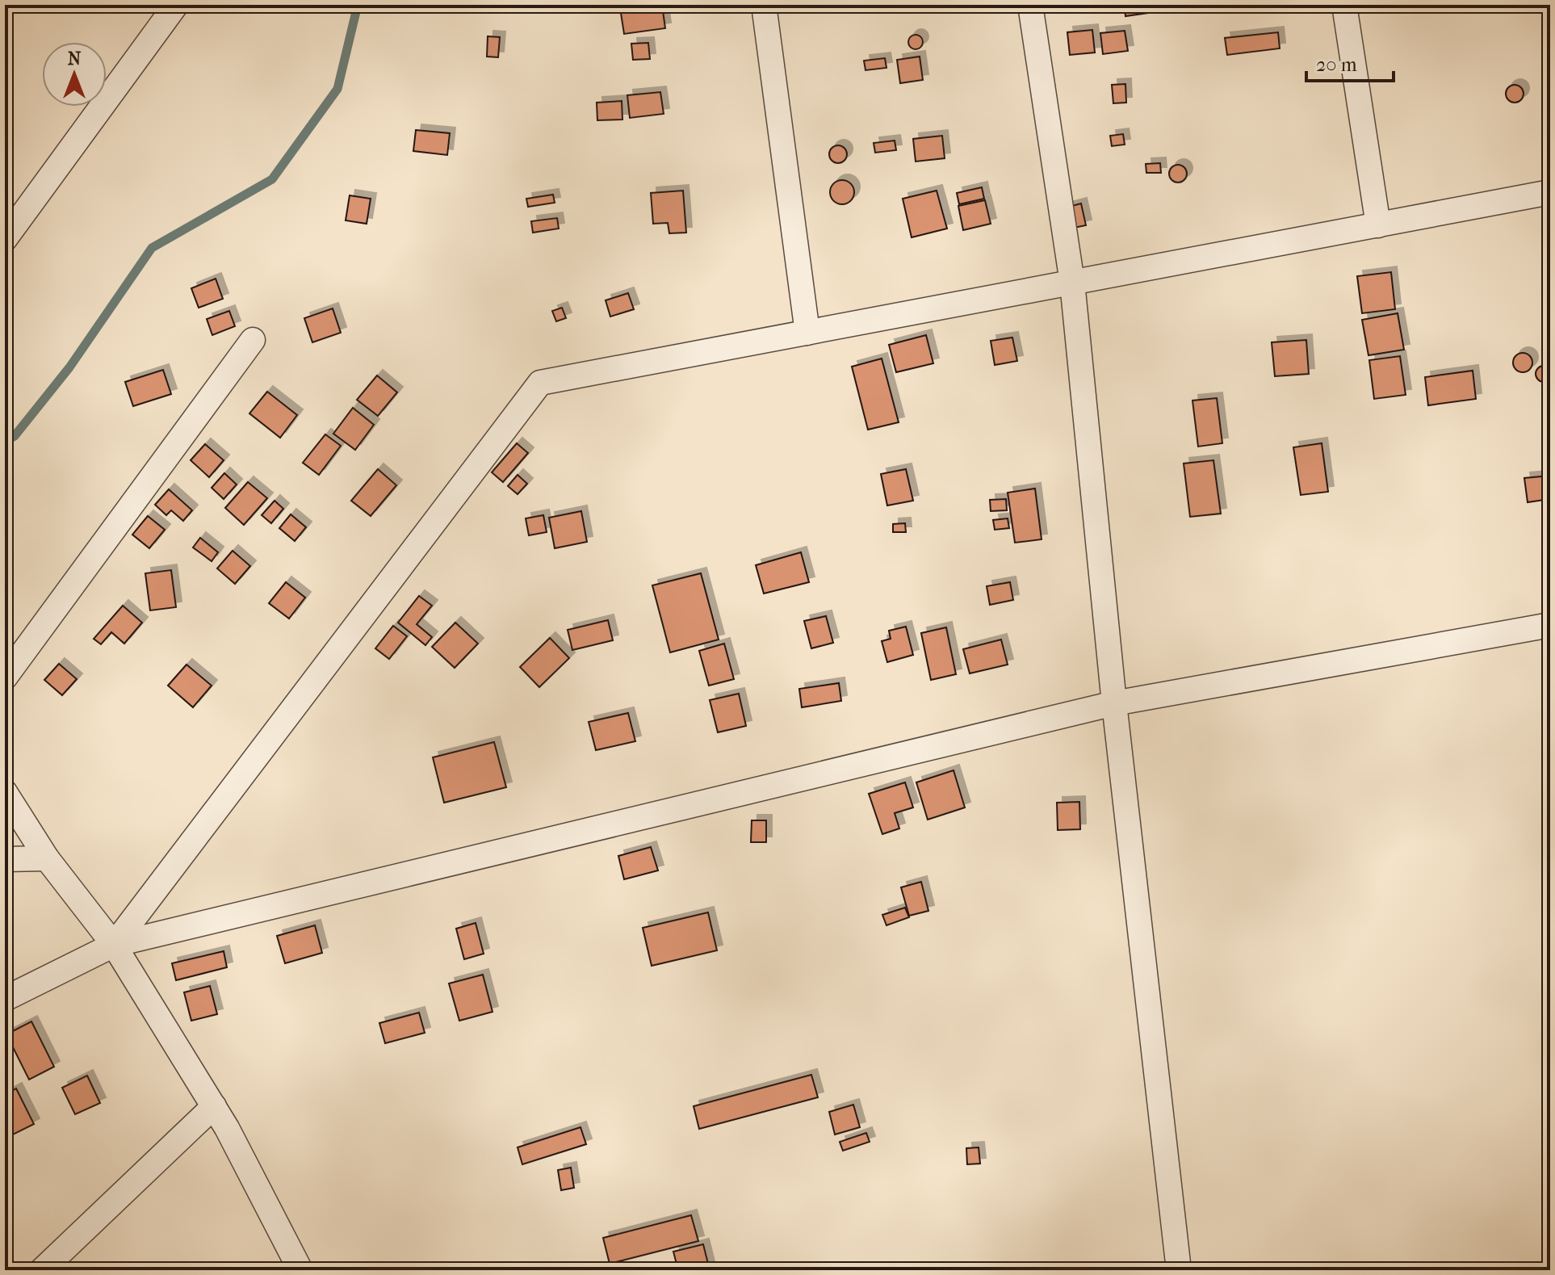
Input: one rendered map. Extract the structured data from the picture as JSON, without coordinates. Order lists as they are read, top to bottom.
{
  "scale_bar": "20 m",
  "north": "top"
}
